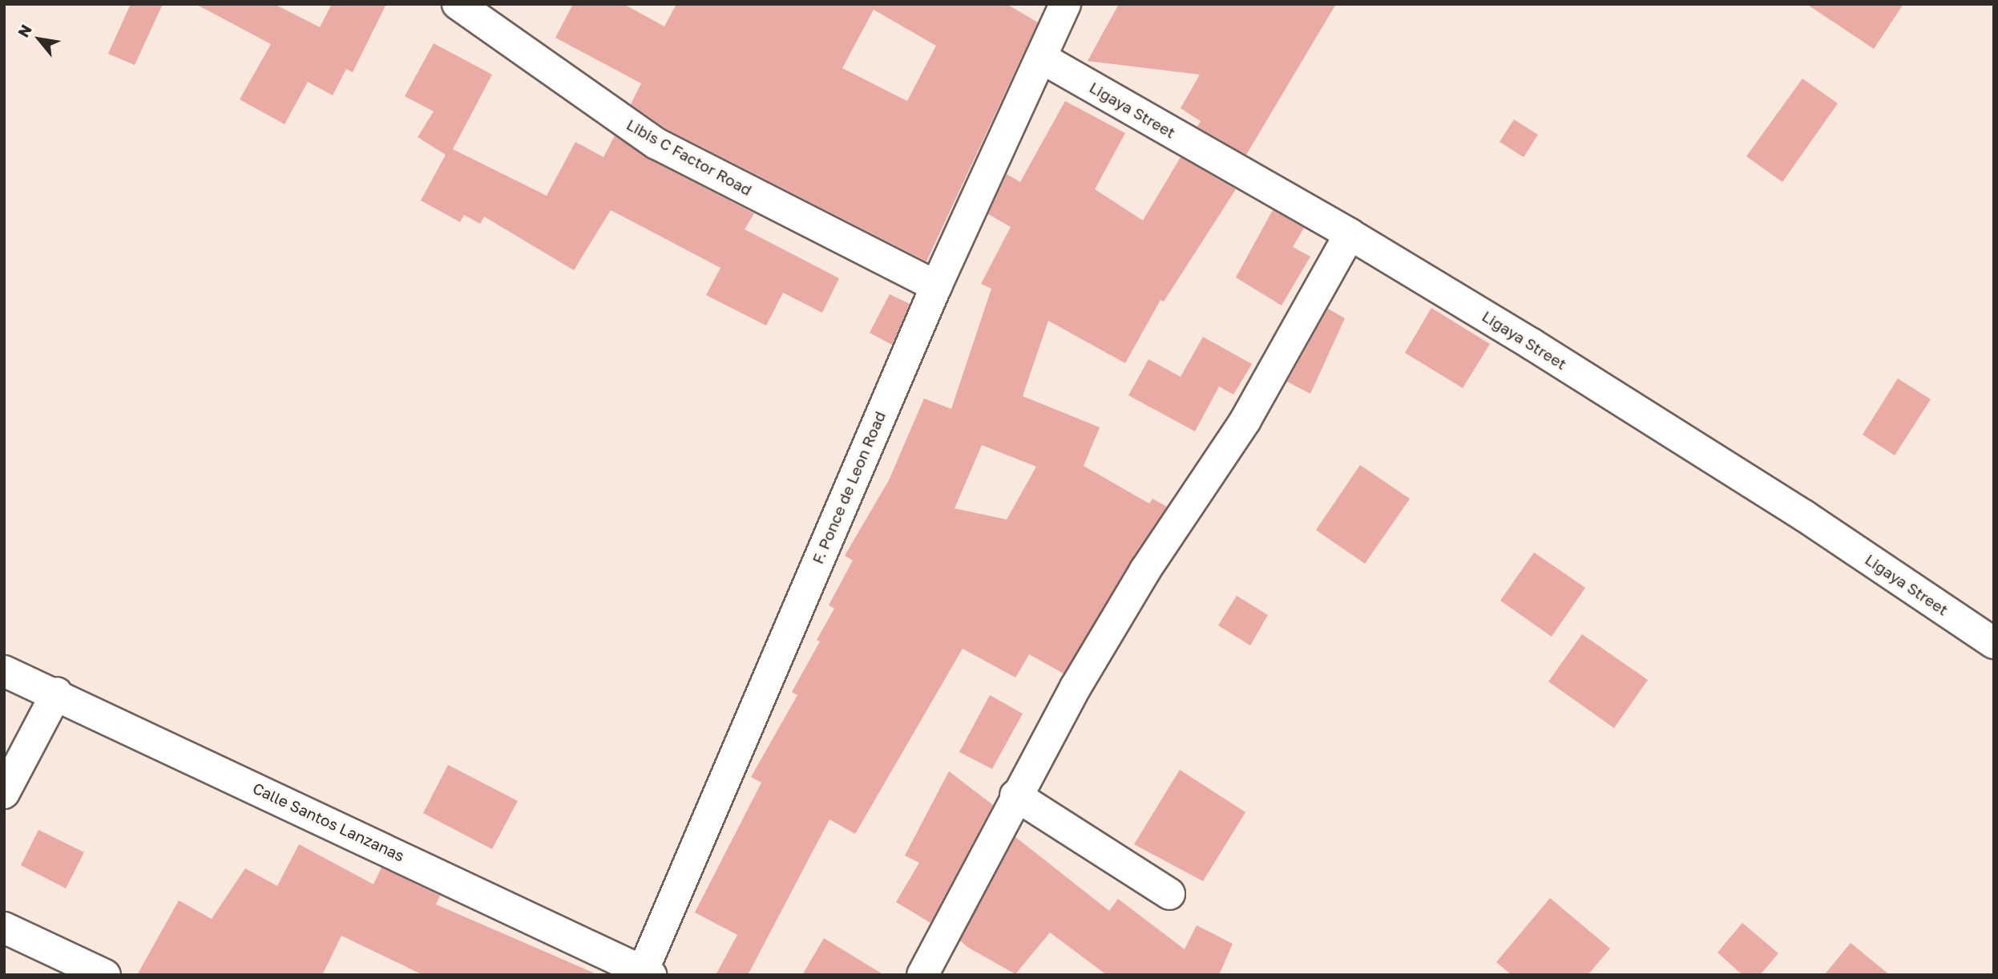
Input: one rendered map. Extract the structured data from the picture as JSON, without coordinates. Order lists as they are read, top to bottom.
{
  "streets": {
    "street": [
      "Ligaya Street",
      "Libis C Factor Road",
      "F. Ponce de Leon Road",
      "Calle Santos Lanzanas"
    ]
  },
  "crossings": [
    ["Ligaya Street", "F. Ponce de Leon Road"],
    ["Libis C Factor Road", "F. Ponce de Leon Road"],
    ["F. Ponce de Leon Road", "Calle Santos Lanzanas"]
  ],
  "north": "top left"
}
